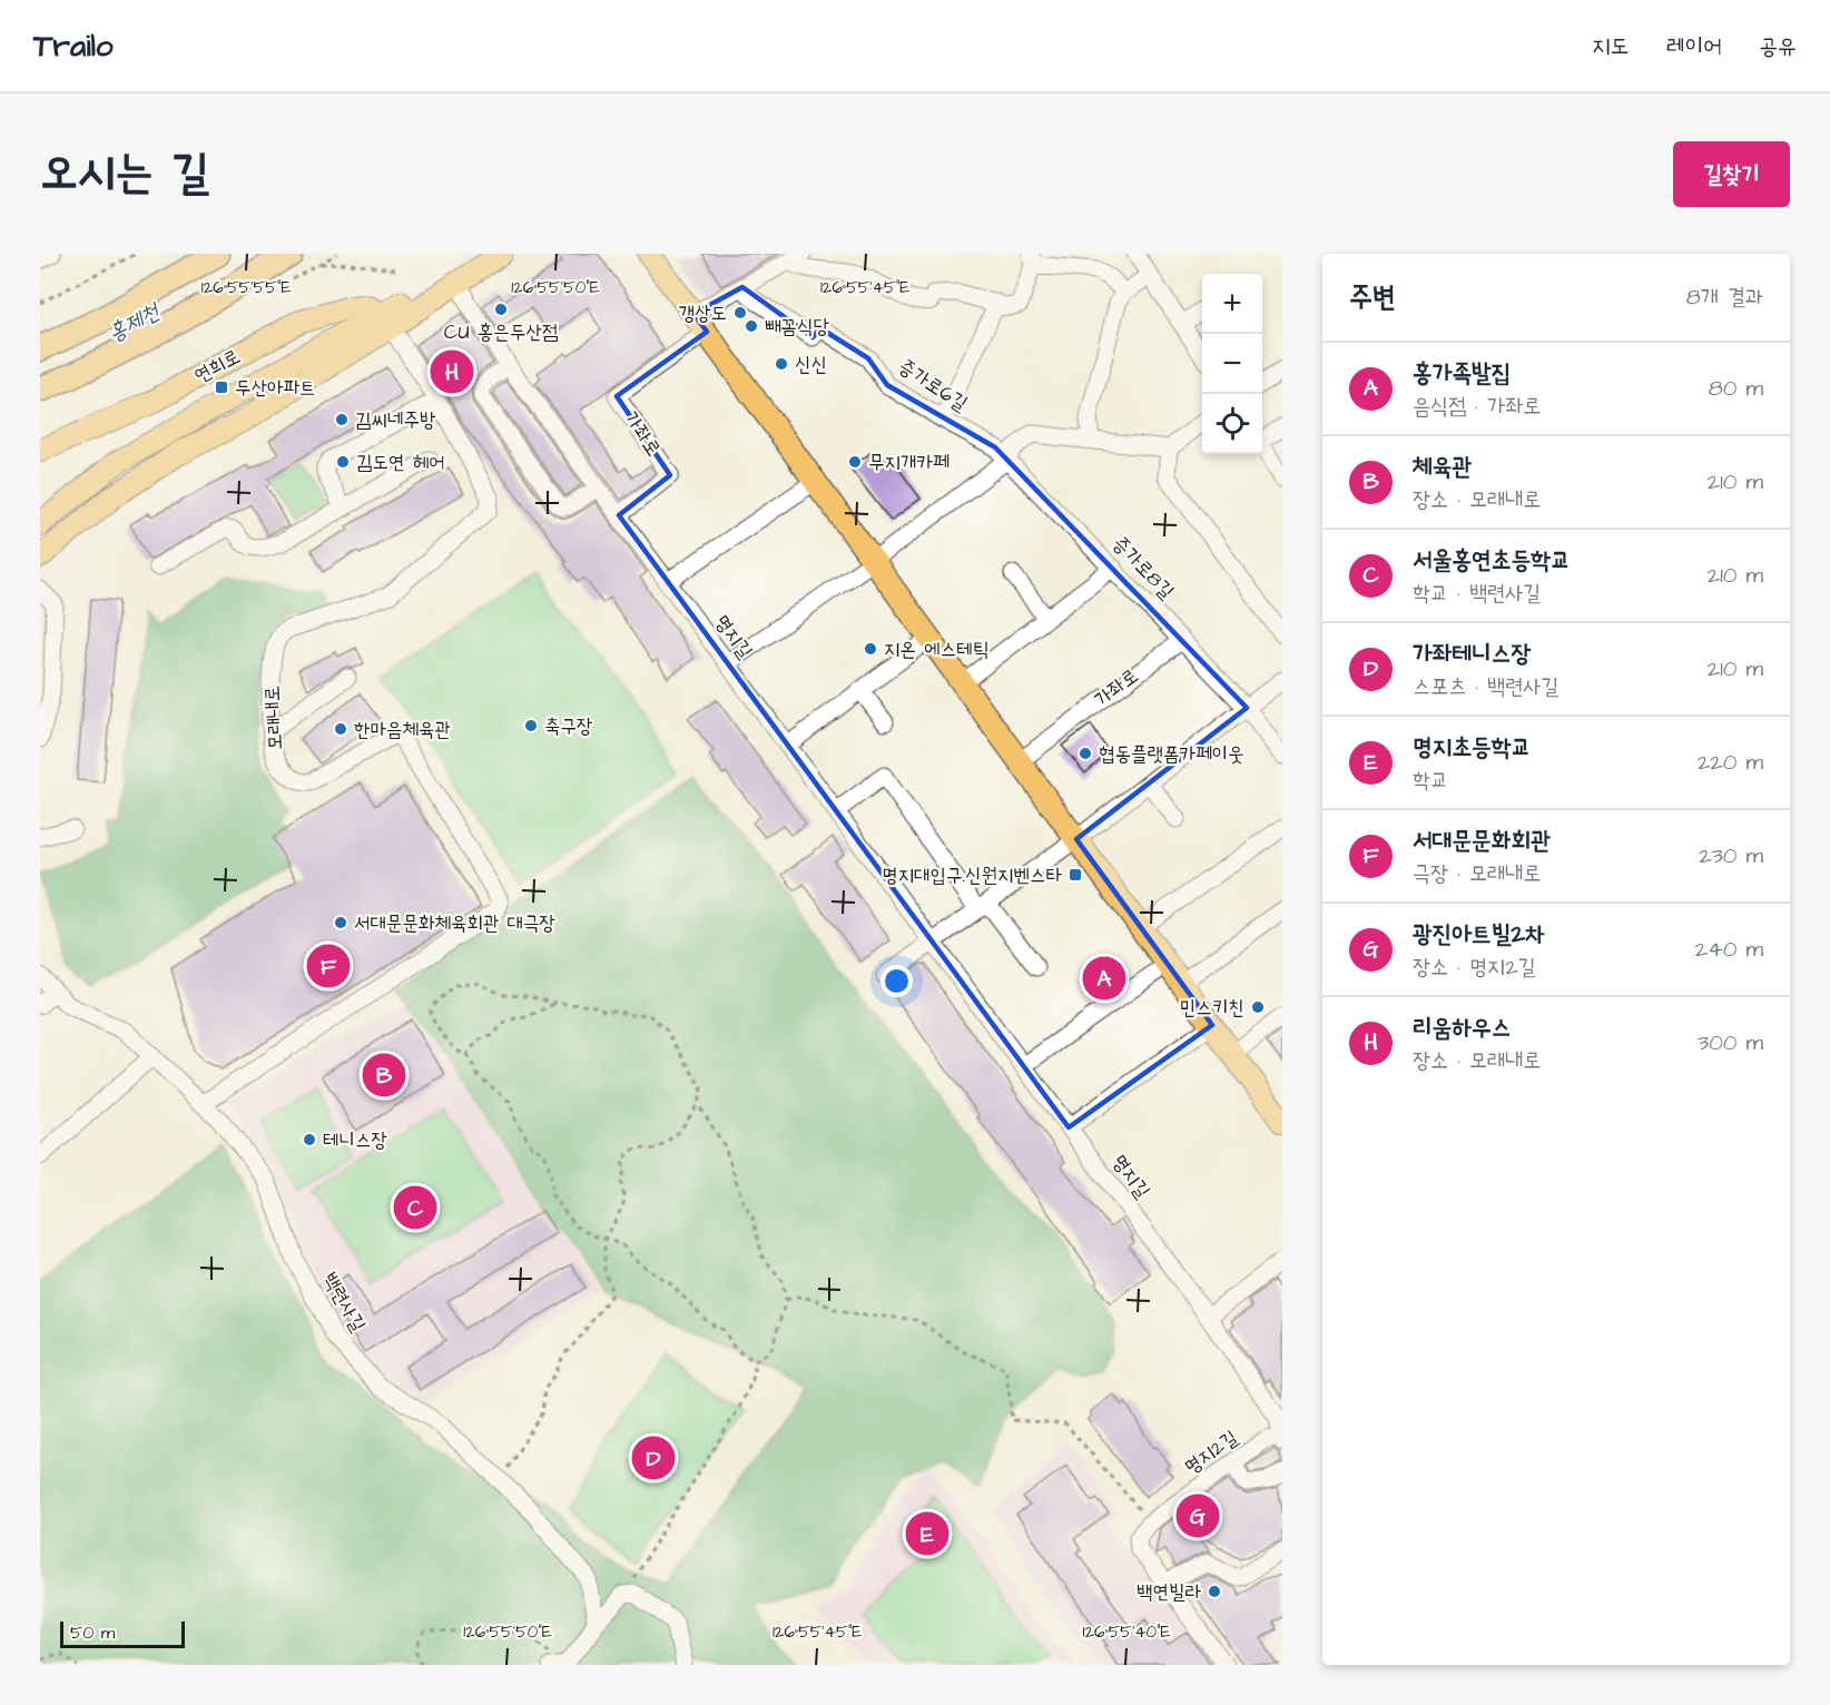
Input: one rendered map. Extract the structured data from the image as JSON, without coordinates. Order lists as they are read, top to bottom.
{
  "streets": {
    "main road": ["연희로"],
    "street": [
      "증가로6길",
      "가좌로",
      "증가로8길",
      "명지길",
      "모래내로",
      "백련사길",
      "명지2길"
    ]
  },
  "crossings": [
    ["연희로", "모래내로"],
    ["증가로6길", "증가로8길"],
    ["가좌로", "증가로8길"],
    ["가좌로", "명지길"],
    ["명지길", "명지2길"],
    ["모래내로", "백련사길"]
  ],
  "water": ["홍제천"],
  "places": {
    "other": [
      "CU 홍은두산점",
      "갱상도",
      "빼꼼식당",
      "신신",
      "김씨네주방",
      "김도연 헤어",
      "무지개카페",
      "지온 에스테틱",
      "축구장",
      "한마음체육관",
      "협동플랫폼카페이웃",
      "서대문문화체육회관 대극장",
      "민스키친",
      "테니스장",
      "백연빌라"
    ],
    "transit": ["두산아파트", "명지대입구.신원지벤스타"]
  },
  "scale_bar": "50 m",
  "page": {
    "header": "Trailo",
    "nav": ["지도", "레이어", "공유"],
    "title": "오시는 길",
    "buttons": "길찾기",
    "heading": ["주변", "8개 결과"],
    "map_buttons": ["+", "−"],
    "list": [
      {
        "mark": "A",
        "name": "홍가족발집",
        "note": "음식점 · 가좌로",
        "value": "80 m"
      },
      {
        "mark": "B",
        "name": "체육관",
        "note": "장소 · 모래내로",
        "value": "210 m"
      },
      {
        "mark": "C",
        "name": "서울홍연초등학교",
        "note": "학교 · 백련사길",
        "value": "210 m"
      },
      {
        "mark": "D",
        "name": "가좌테니스장",
        "note": "스포츠 · 백련사길",
        "value": "210 m"
      },
      {
        "mark": "E",
        "name": "명지초등학교",
        "note": "학교",
        "value": "220 m"
      },
      {
        "mark": "F",
        "name": "서대문문화회관",
        "note": "극장 · 모래내로",
        "value": "230 m"
      },
      {
        "mark": "G",
        "name": "광진아트빌2차",
        "note": "장소 · 명지2길",
        "value": "240 m"
      },
      {
        "mark": "H",
        "name": "리움하우스",
        "note": "장소 · 모래내로",
        "value": "300 m"
      }
    ],
    "pins": [
      "H",
      "F",
      "A",
      "B",
      "C",
      "D",
      "G",
      "E"
    ],
    "scale": "50 m"
  },
  "coordinates": [
    "126°55'55\"E",
    "126°55'50\"E",
    "126°55'45\"E",
    "126°55'40\"E"
  ]
}
